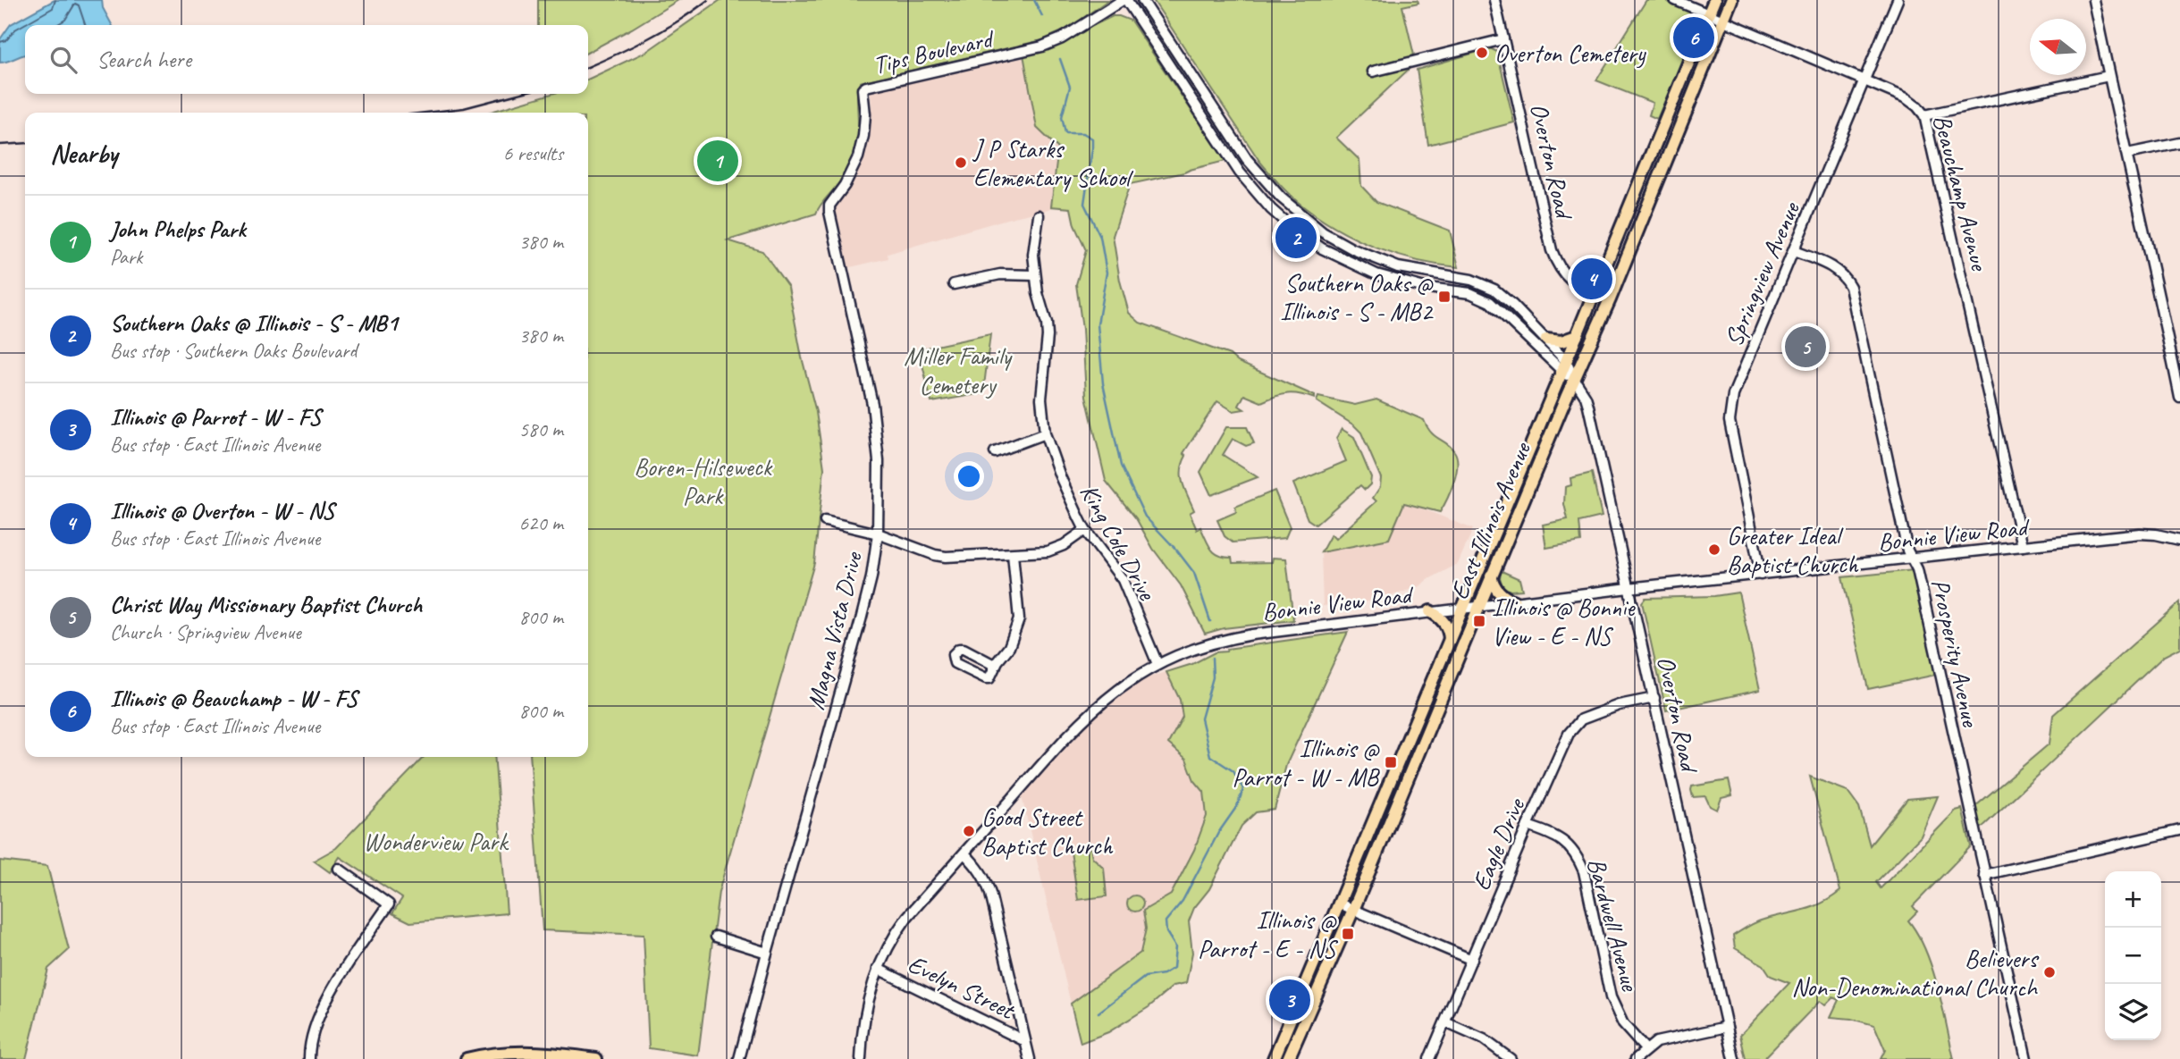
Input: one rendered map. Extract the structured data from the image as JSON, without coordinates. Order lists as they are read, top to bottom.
{
  "streets": {
    "main road": ["East Illinois Avenue"],
    "street": [
      "Tips Boulevard",
      "Overton Road",
      "Beauchamp Avenue",
      "Springview Avenue",
      "Bonnie View Road",
      "King Cole Drive",
      "Magna Vista Drive",
      "Prosperity Avenue",
      "Eagle Drive",
      "Bardwell Avenue",
      "Evelyn Street"
    ]
  },
  "crossings": [
    ["Tips Boulevard", "Magna Vista Drive"],
    ["Overton Road", "East Illinois Avenue"],
    ["Overton Road", "Bonnie View Road"],
    ["Overton Road", "Eagle Drive"],
    ["Beauchamp Avenue", "Springview Avenue"],
    ["Beauchamp Avenue", "East Illinois Avenue"],
    ["Beauchamp Avenue", "Bonnie View Road"],
    ["Springview Avenue", "Bonnie View Road"],
    ["Springview Avenue", "Prosperity Avenue"],
    ["East Illinois Avenue", "Bonnie View Road"],
    ["Bonnie View Road", "King Cole Drive"],
    ["Bonnie View Road", "Prosperity Avenue"],
    ["Bonnie View Road", "Evelyn Street"],
    ["Eagle Drive", "Bardwell Avenue"]
  ],
  "parks": ["Miller Family Cemetery", "Boren-Hilseweck Park", "Wonderview Park"],
  "places": {
    "other": [
      "Overton Cemetery",
      "J P Starks Elementary School",
      "Greater Ideal Baptist Church",
      "Good Street Baptist Church",
      "Believers Non-Denominational Church"
    ],
    "transit": [
      "Southern Oaks @ Illinois - S - MB2",
      "Illinois @ Bonnie View - E - NS",
      "Illinois @ Parrot - W - MB",
      "Illinois @ Parrot - E - NS"
    ]
  },
  "north": "left",
  "page": {
    "pins": [
      "6",
      "1",
      "2",
      "4",
      "5",
      "3"
    ],
    "search": "Search here",
    "heading": ["Nearby", "6 results"],
    "list": [
      {
        "mark": "1",
        "name": "John Phelps Park",
        "note": "Park",
        "value": "380 m"
      },
      {
        "mark": "2",
        "name": "Southern Oaks @ Illinois - S - MB1",
        "note": "Bus stop · Southern Oaks Boulevard",
        "value": "380 m"
      },
      {
        "mark": "3",
        "name": "Illinois @ Parrot - W - FS",
        "note": "Bus stop · East Illinois Avenue",
        "value": "580 m"
      },
      {
        "mark": "4",
        "name": "Illinois @ Overton - W - NS",
        "note": "Bus stop · East Illinois Avenue",
        "value": "620 m"
      },
      {
        "mark": "5",
        "name": "Christ Way Missionary Baptist Church",
        "note": "Church · Springview Avenue",
        "value": "800 m"
      },
      {
        "mark": "6",
        "name": "Illinois @ Beauchamp - W - FS",
        "note": "Bus stop · East Illinois Avenue",
        "value": "800 m"
      }
    ],
    "map_buttons": ["+", "−"]
  }
}
